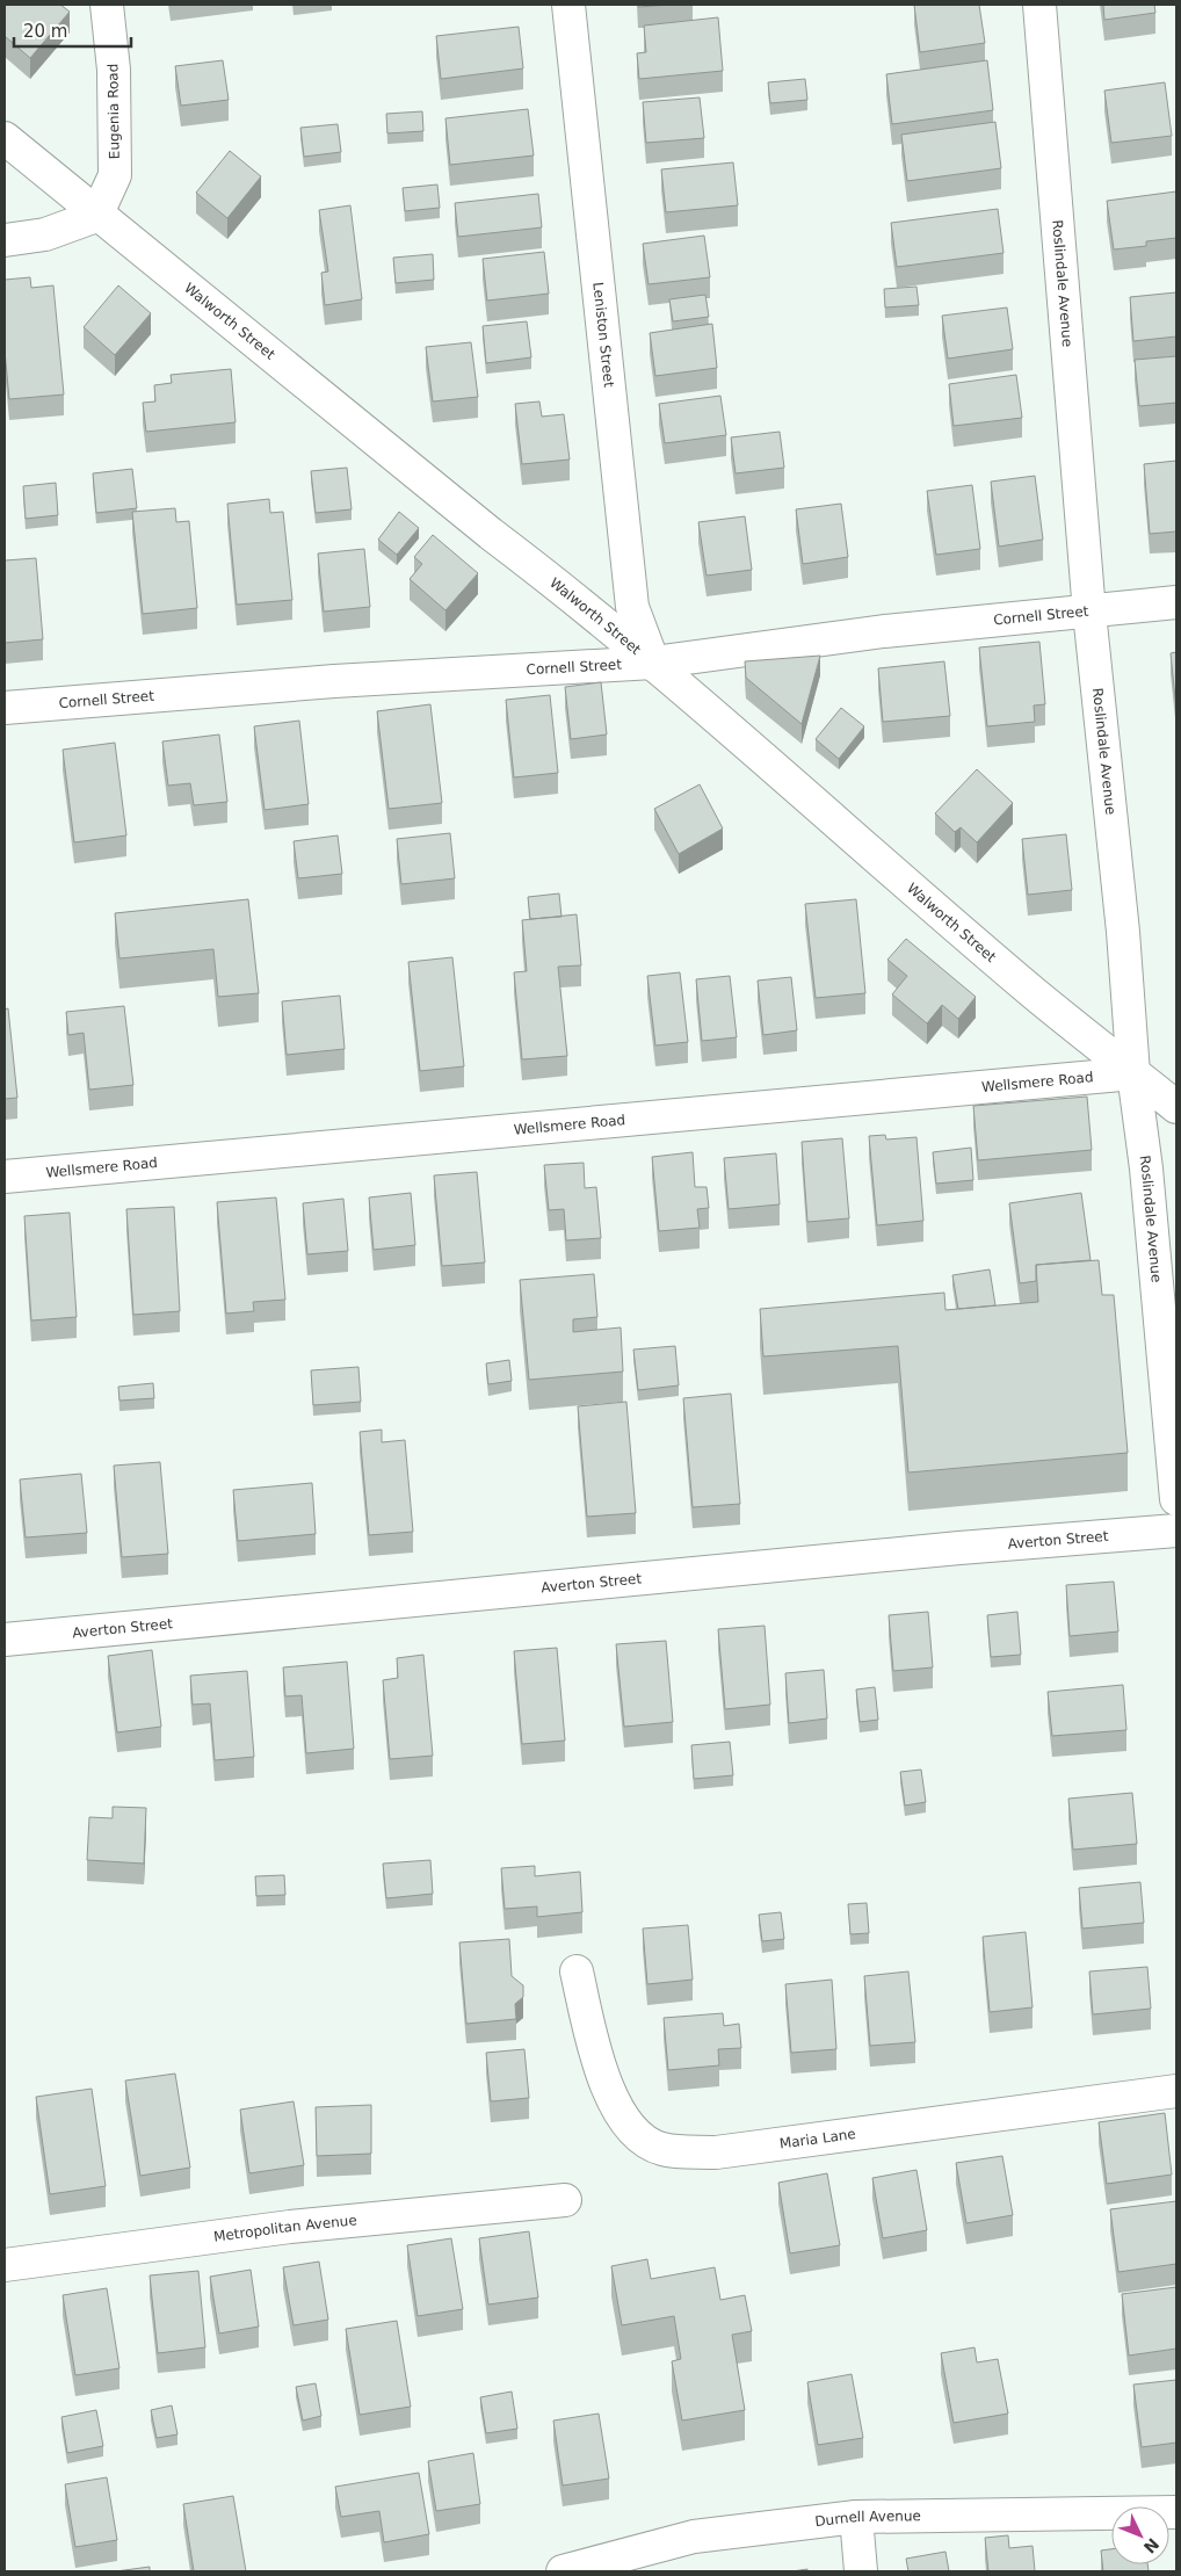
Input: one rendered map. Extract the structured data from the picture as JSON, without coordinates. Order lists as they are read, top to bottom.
{
  "streets": {
    "street": [
      "Eugenia Road",
      "Roslindale Avenue",
      "Walworth Street",
      "Leniston Street",
      "Cornell Street",
      "Wellsmere Road",
      "Averton Street",
      "Maria Lane",
      "Metropolitan Avenue",
      "Durnell Avenue"
    ]
  },
  "crossings": [
    ["Eugenia Road", "Walworth Street"],
    ["Roslindale Avenue", "Walworth Street"],
    ["Roslindale Avenue", "Cornell Street"],
    ["Roslindale Avenue", "Wellsmere Road"],
    ["Walworth Street", "Leniston Street"],
    ["Walworth Street", "Cornell Street"],
    ["Walworth Street", "Wellsmere Road"],
    ["Leniston Street", "Cornell Street"]
  ],
  "scale_bar": "20 m",
  "north": "bottom right"
}
